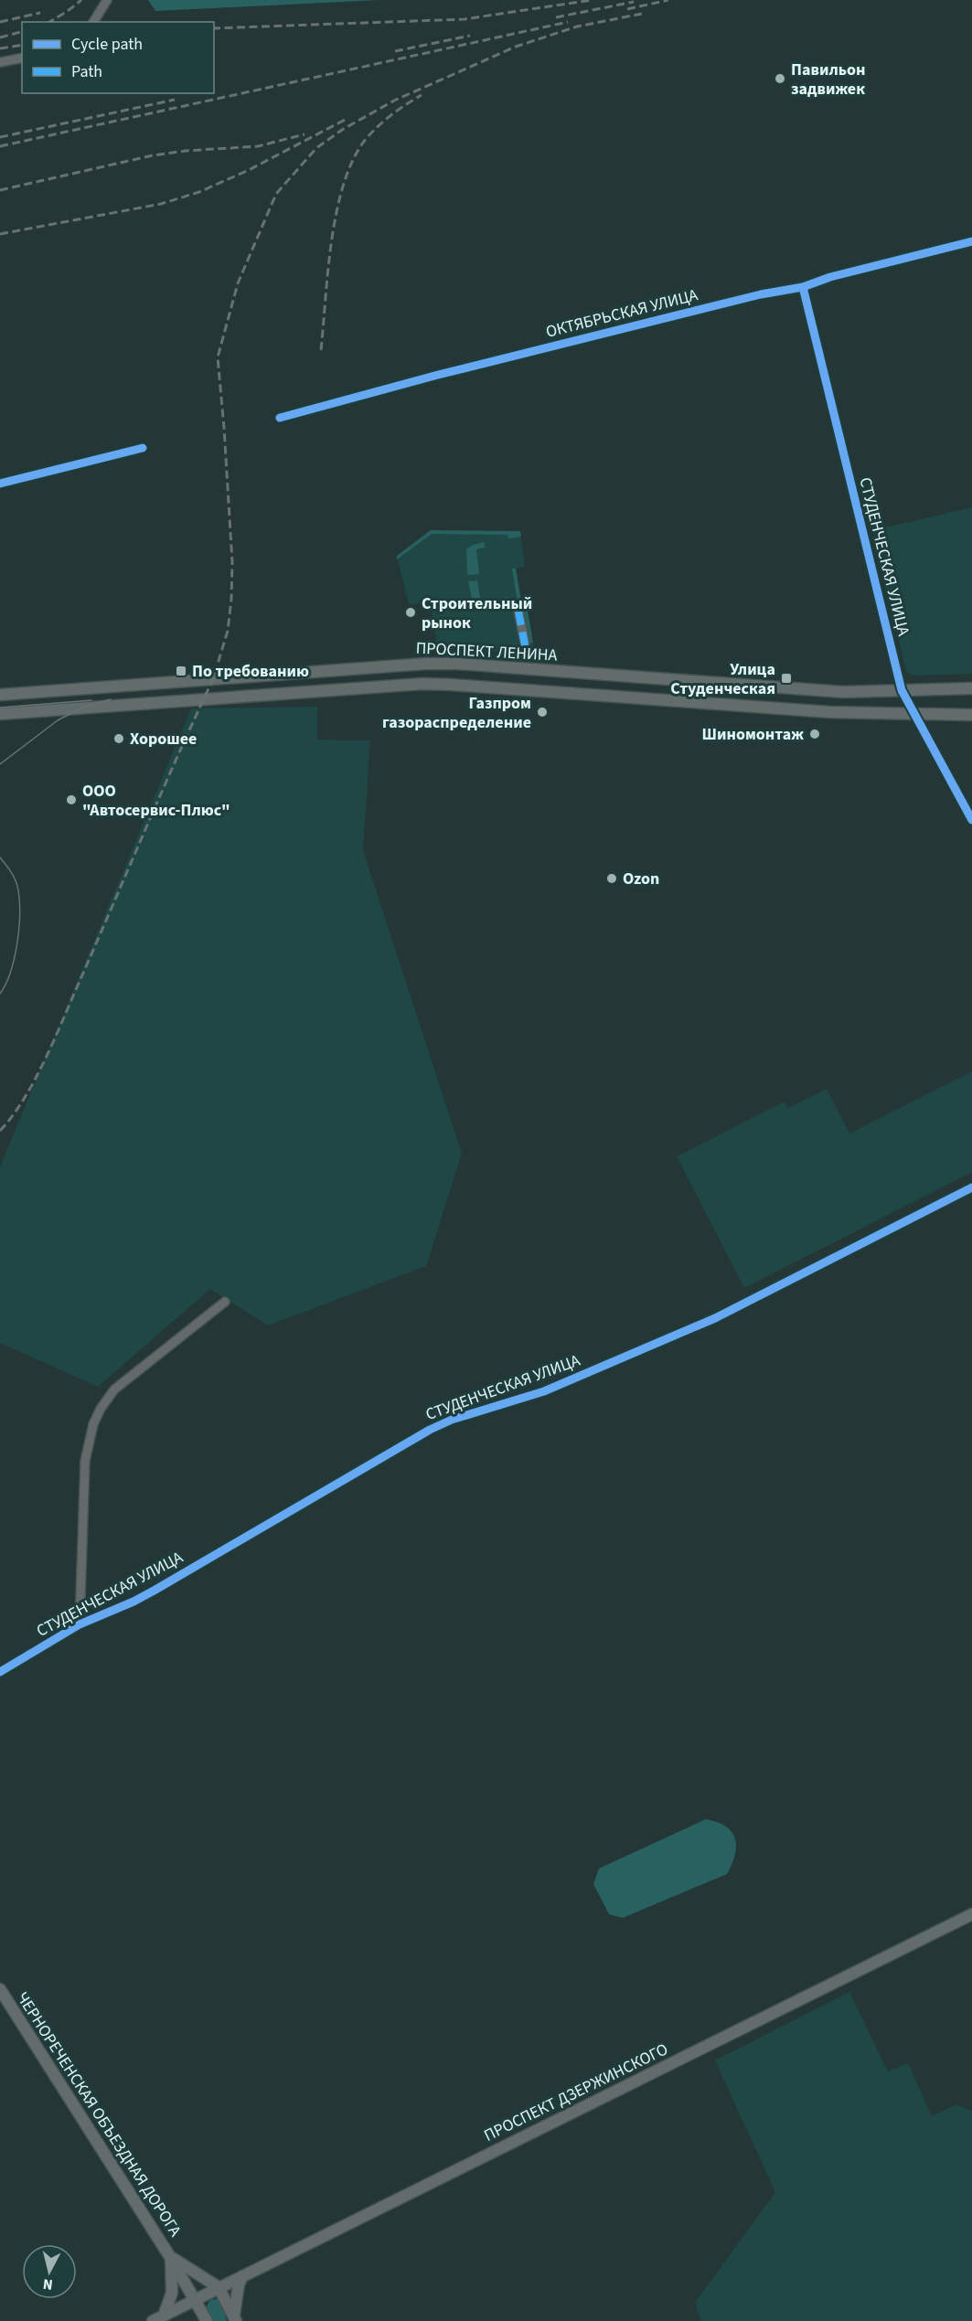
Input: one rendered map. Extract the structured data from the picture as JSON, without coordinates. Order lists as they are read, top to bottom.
{
  "streets": {
    "main road": ["ПРОСПЕКТ ЛЕНИНА", "ПРОСПЕКТ ДЗЕРЖИНСКОГО", "ЧЕРНОРЕЧЕНСКАЯ ОБЪЕЗДНАЯ ДОРОГА"],
    "street": ["ОКТЯБРЬСКАЯ УЛИЦА", "СТУДЕНЧЕСКАЯ УЛИЦА"]
  },
  "crossings": [
    ["ОКТЯБРЬСКАЯ УЛИЦА", "СТУДЕНЧЕСКАЯ УЛИЦА"],
    ["СТУДЕНЧЕСКАЯ УЛИЦА", "ПРОСПЕКТ ЛЕНИНА"],
    ["ПРОСПЕКТ ДЗЕРЖИНСКОГО", "ЧЕРНОРЕЧЕНСКАЯ ОБЪЕЗДНАЯ ДОРОГА"]
  ],
  "places": {
    "other": [
      "Павильон задвижек",
      "Строительный рынок",
      "Газпром газораспределение",
      "Шиномонтаж",
      "Хорошее",
      "ООО \"Автосервис-Плюс\"",
      "Ozon"
    ],
    "transit": ["По требованию", "Улица Студенческая"]
  },
  "legend": ["Cycle path", "Path"],
  "north": "bottom"
}
